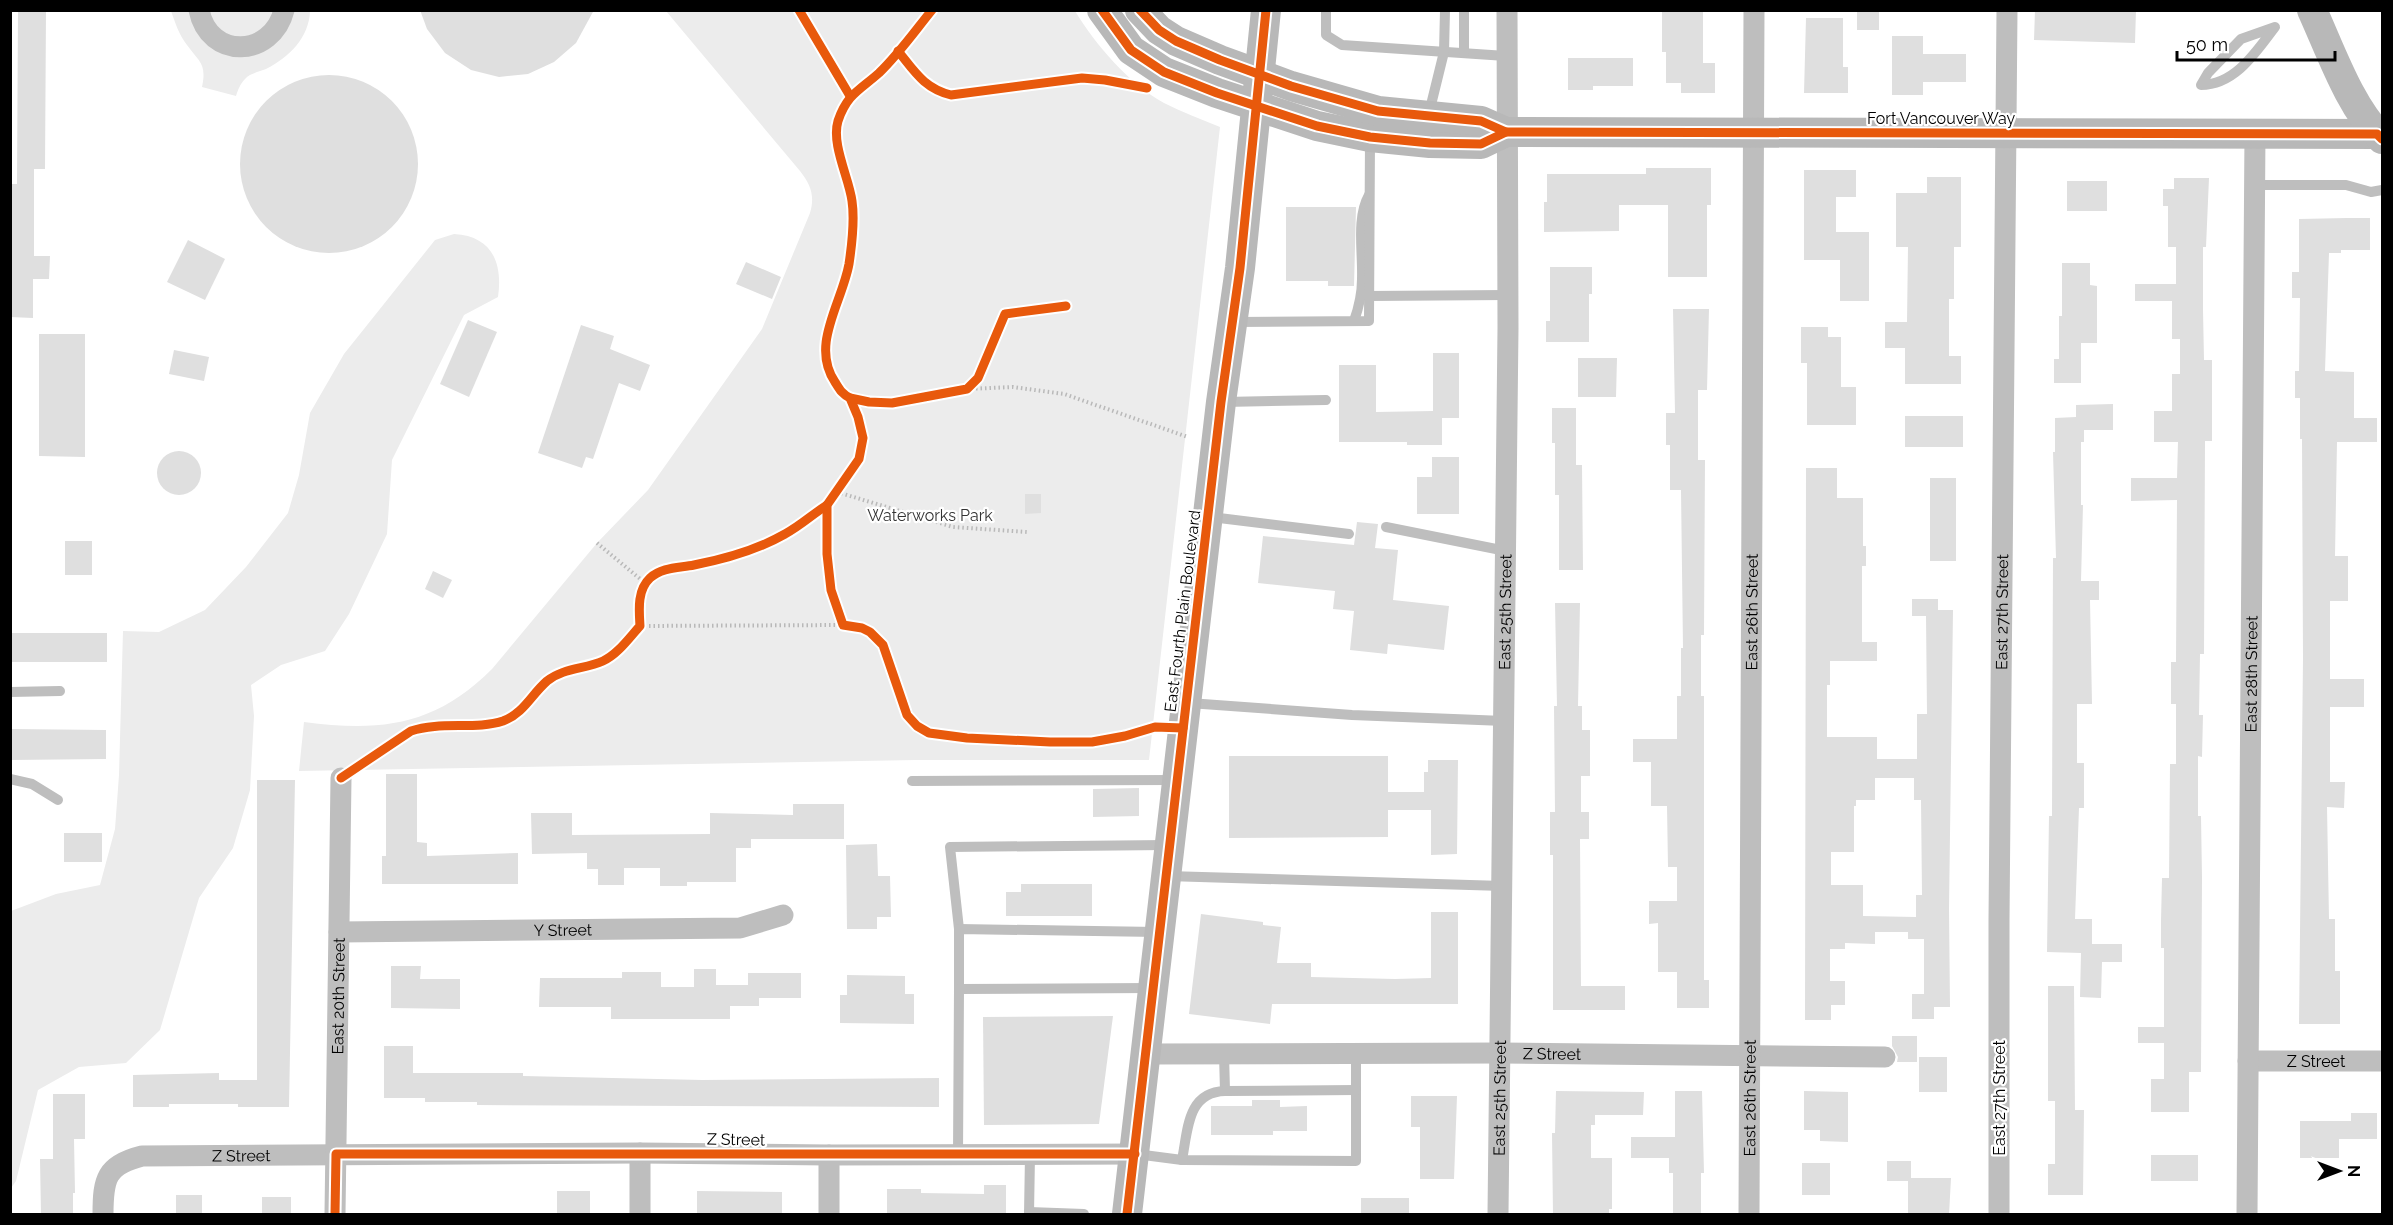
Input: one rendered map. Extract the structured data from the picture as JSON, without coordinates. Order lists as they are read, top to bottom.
{
  "streets": {
    "street": [
      "Fort Vancouver Way",
      "East Fourth Plain Boulevard",
      "East 26th Street",
      "East 25th Street",
      "East 27th Street",
      "East 28th Street",
      "Y Street",
      "East 20th Street",
      "Z Street"
    ]
  },
  "crossings": [
    ["Fort Vancouver Way", "East Fourth Plain Boulevard"],
    ["Fort Vancouver Way", "East 26th Street"],
    ["Fort Vancouver Way", "East 25th Street"],
    ["Fort Vancouver Way", "East 27th Street"],
    ["Fort Vancouver Way", "East 28th Street"],
    ["East Fourth Plain Boulevard", "Z Street"],
    ["East 26th Street", "Z Street"],
    ["East 25th Street", "Z Street"],
    ["East 28th Street", "Z Street"],
    ["Y Street", "East 20th Street"],
    ["East 20th Street", "Z Street"]
  ],
  "parks": ["Waterworks Park"],
  "scale_bar": "50 m",
  "north": "right"
}
